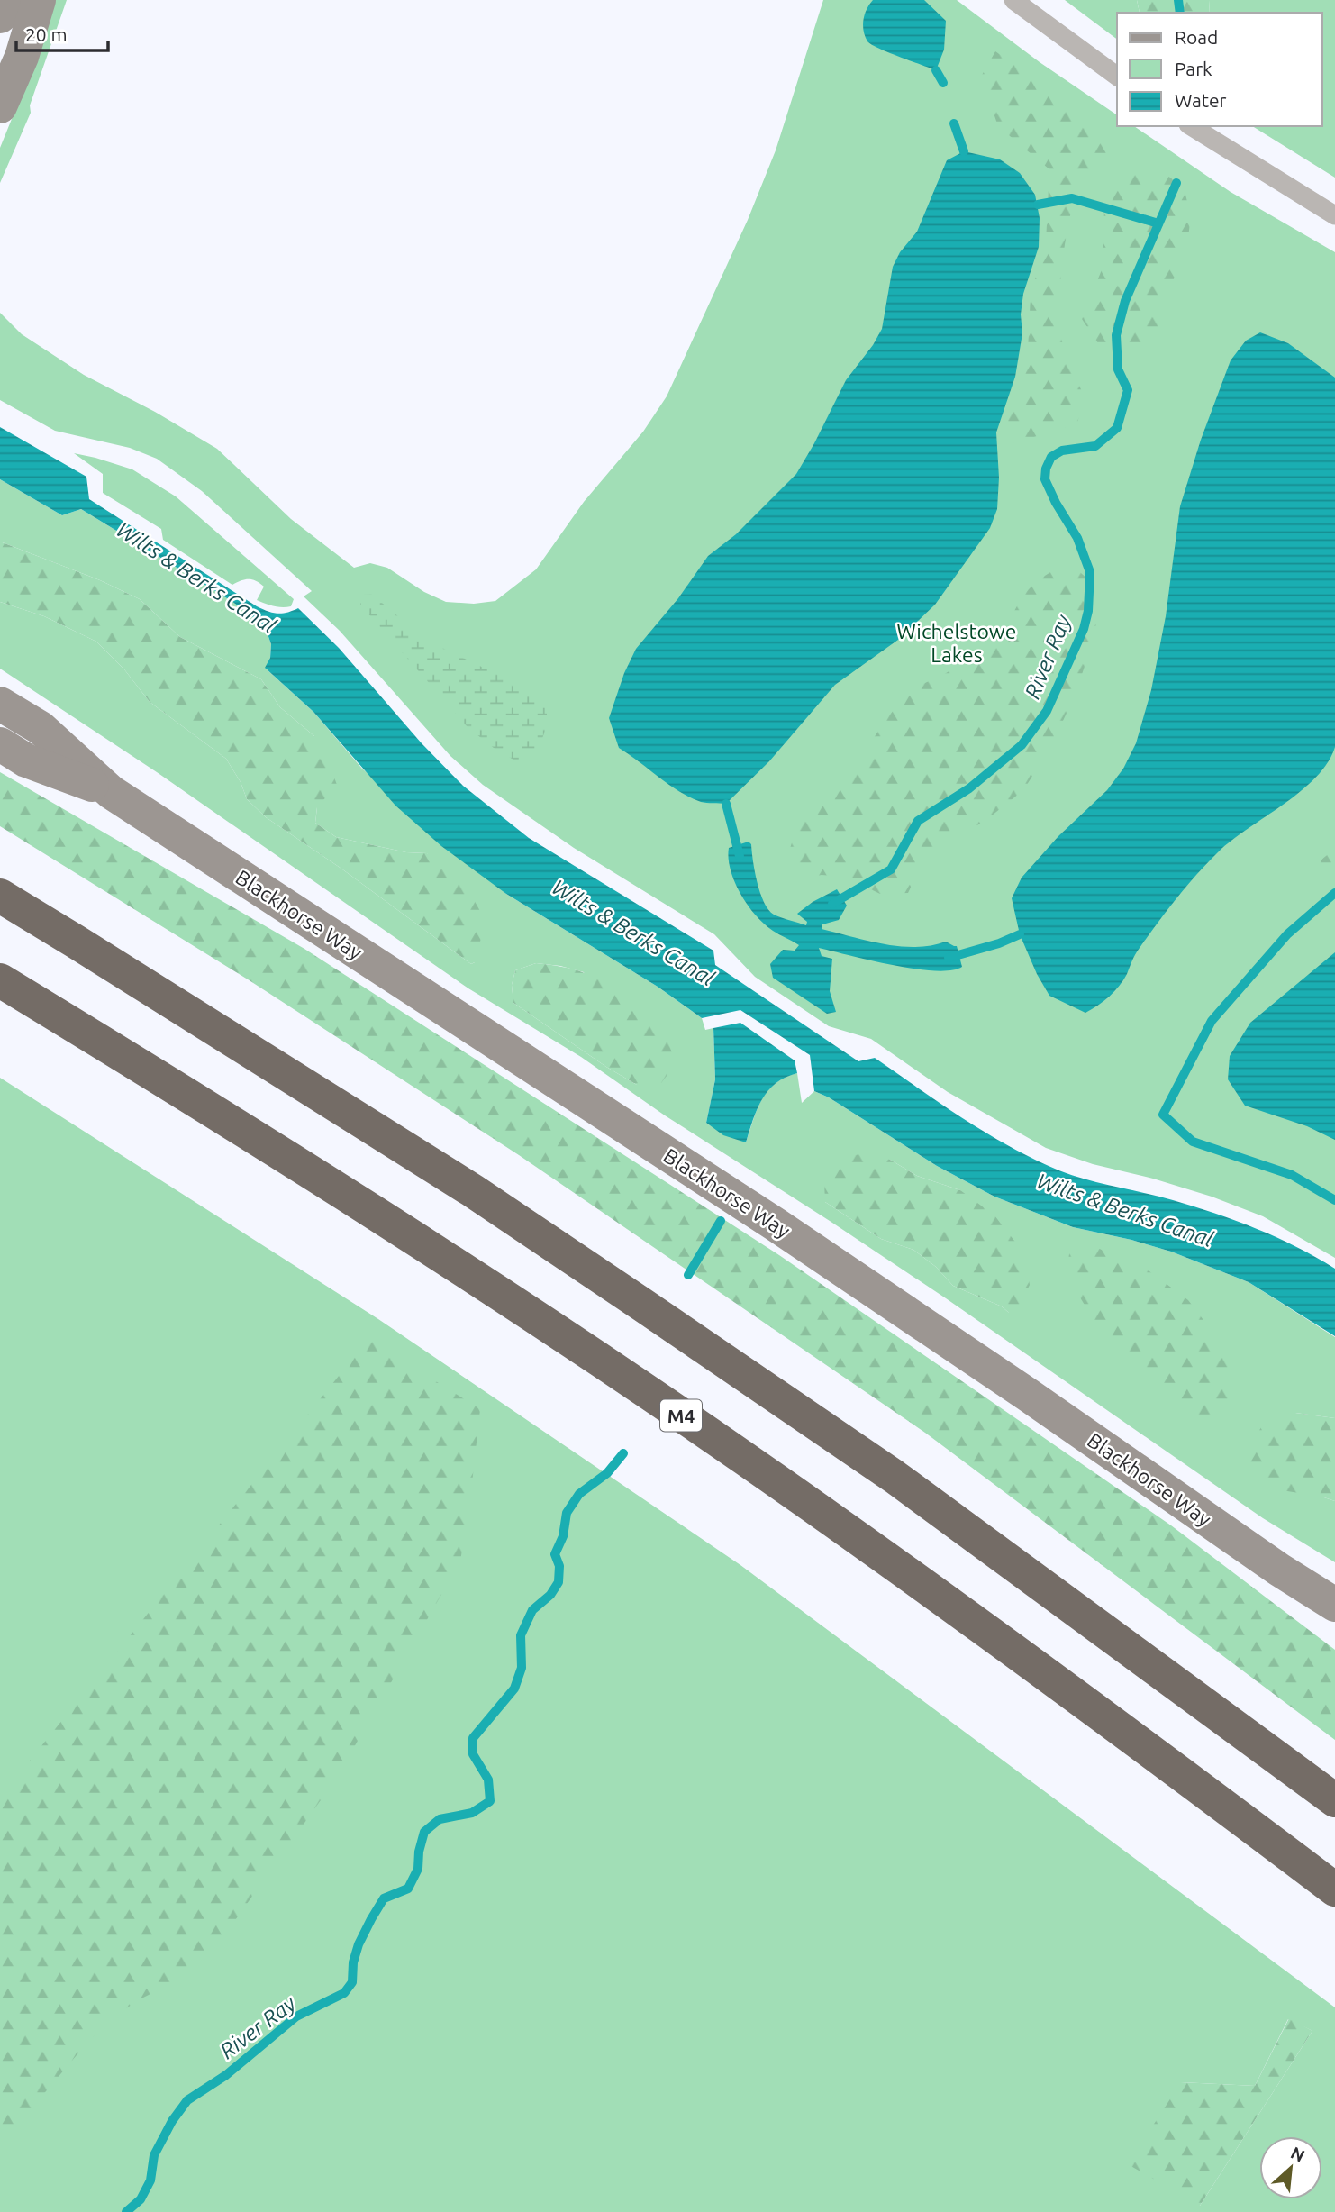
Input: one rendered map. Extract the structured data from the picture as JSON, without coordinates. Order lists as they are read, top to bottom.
{
  "streets": {
    "highway": ["M4"],
    "main road": ["Blackhorse Way"]
  },
  "water": ["Wilts & Berks Canal", "River Ray"],
  "parks": ["Wichelstowe Lakes"],
  "legend": ["Road", "Park", "Water"],
  "scale_bar": "20 m",
  "north": "top right"
}
